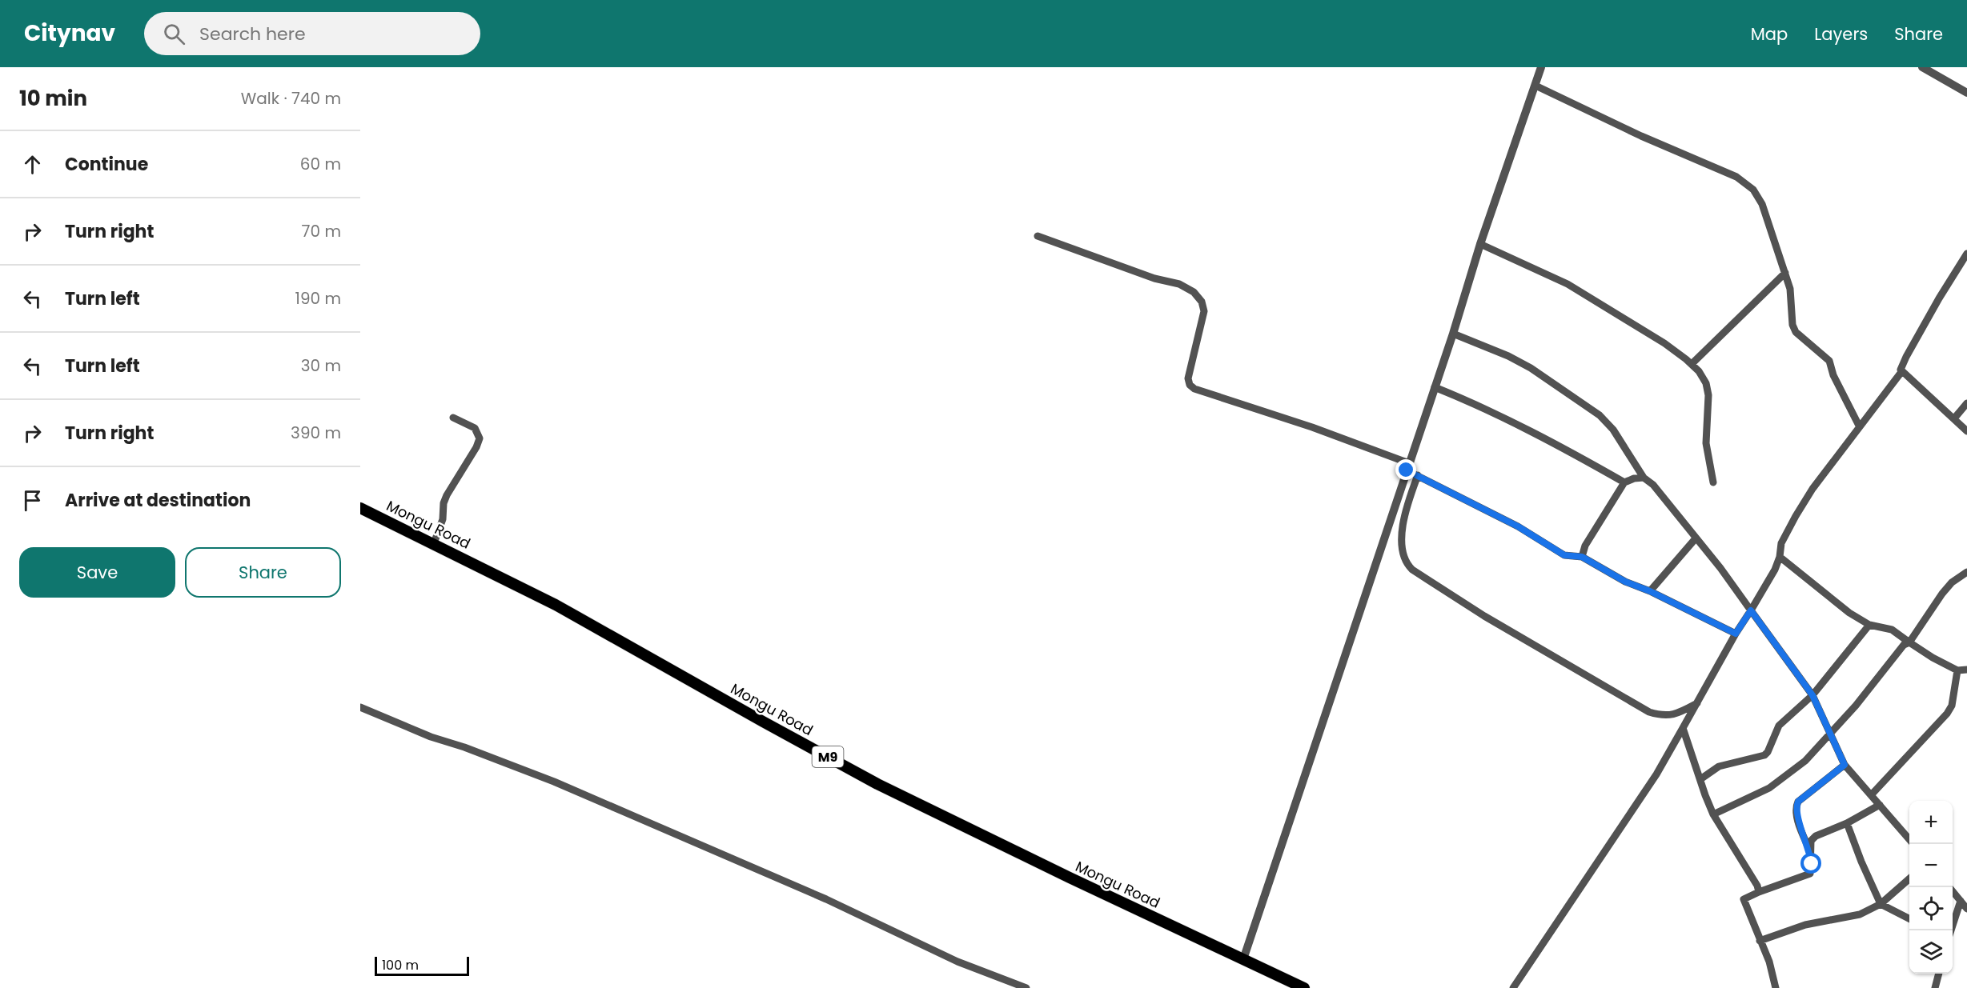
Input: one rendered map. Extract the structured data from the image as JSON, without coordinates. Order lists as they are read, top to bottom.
{
  "streets": {
    "main road": ["Mongu Road", "M9"]
  },
  "scale_bar": "100 m",
  "page": {
    "header": "Citynav",
    "search": "Search here",
    "nav": ["Map", "Layers", "Share"],
    "heading": ["10 min", "Walk · 740 m"],
    "list": [
      ["Continue", "60 m"],
      ["Turn right", "70 m"],
      ["Turn left", "190 m"],
      ["Turn left", "30 m"],
      ["Turn right", "390 m"],
      "Arrive at destination"
    ],
    "buttons": ["Save", "Share"],
    "map_buttons": ["+", "−"],
    "scale": "100 m"
  }
}
